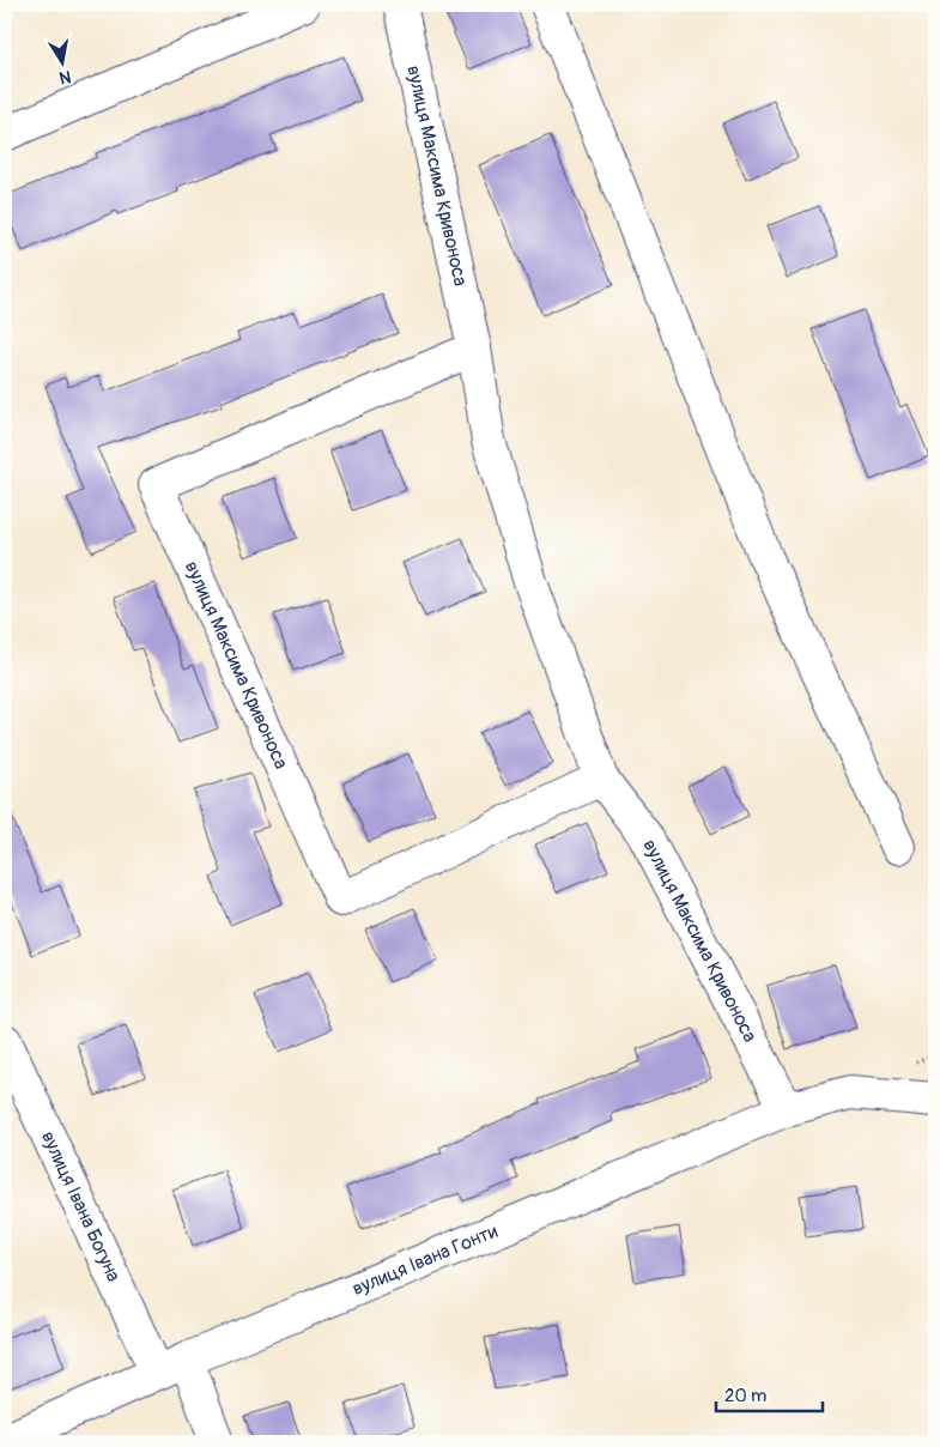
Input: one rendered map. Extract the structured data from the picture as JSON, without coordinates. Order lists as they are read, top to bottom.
{
  "streets": {
    "street": ["вулиця Максима Кривоноса", "вулиця Івана Богуна", "вулиця Івана Гонти"]
  },
  "crossings": [
    ["вулиця Максима Кривоноса", "вулиця Івана Гонти"],
    ["вулиця Івана Богуна", "вулиця Івана Гонти"]
  ],
  "scale_bar": "20 m",
  "north": "bottom"
}
